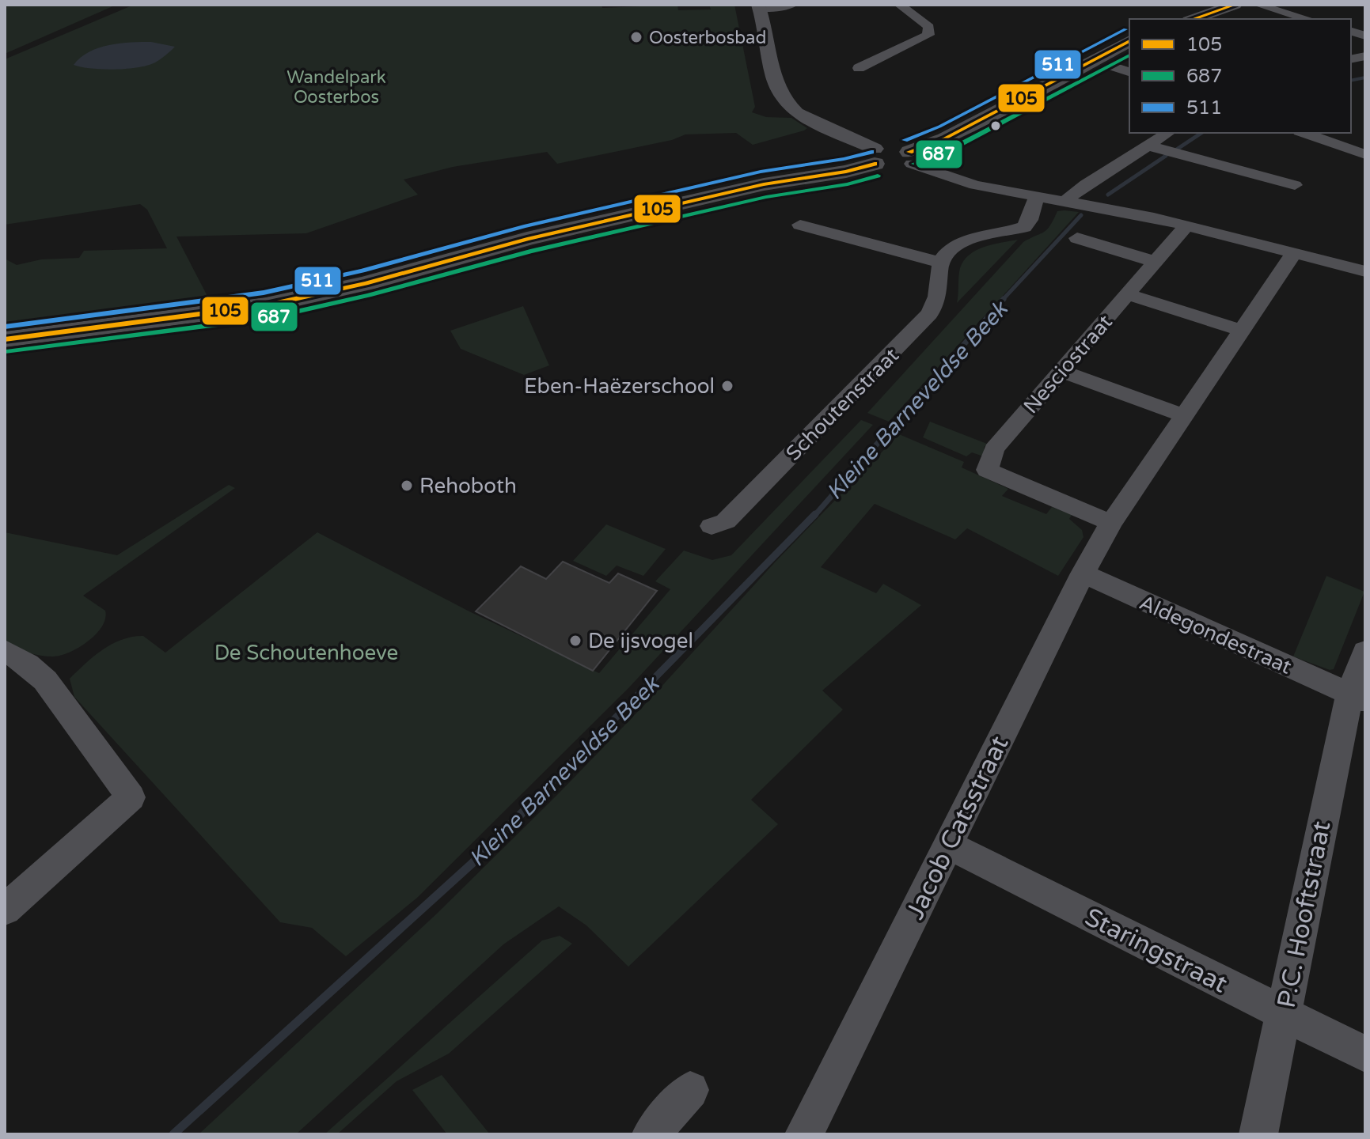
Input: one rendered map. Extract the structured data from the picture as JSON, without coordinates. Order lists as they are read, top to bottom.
{
  "streets": {
    "street": [
      "Nesciostraat",
      "Schoutenstraat",
      "Aldegondestraat",
      "Jacob Catsstraat",
      "P.C. Hooftstraat",
      "Staringstraat"
    ]
  },
  "crossings": [
    ["Nesciostraat", "Jacob Catsstraat"],
    ["Aldegondestraat", "Jacob Catsstraat"],
    ["Aldegondestraat", "P.C. Hooftstraat"],
    ["Jacob Catsstraat", "Staringstraat"],
    ["P.C. Hooftstraat", "Staringstraat"]
  ],
  "water": ["Kleine Barneveldse Beek"],
  "parks": ["Wandelpark Oosterbos", "De Schoutenhoeve"],
  "places": [
    "Oosterbosbad",
    "Eben-Haëzerschool",
    "Rehoboth",
    "De ijsvogel"
  ],
  "lines": ["transit line 105", "transit line 511", "transit line 687"],
  "legend": ["105", "687", "511"]
}
